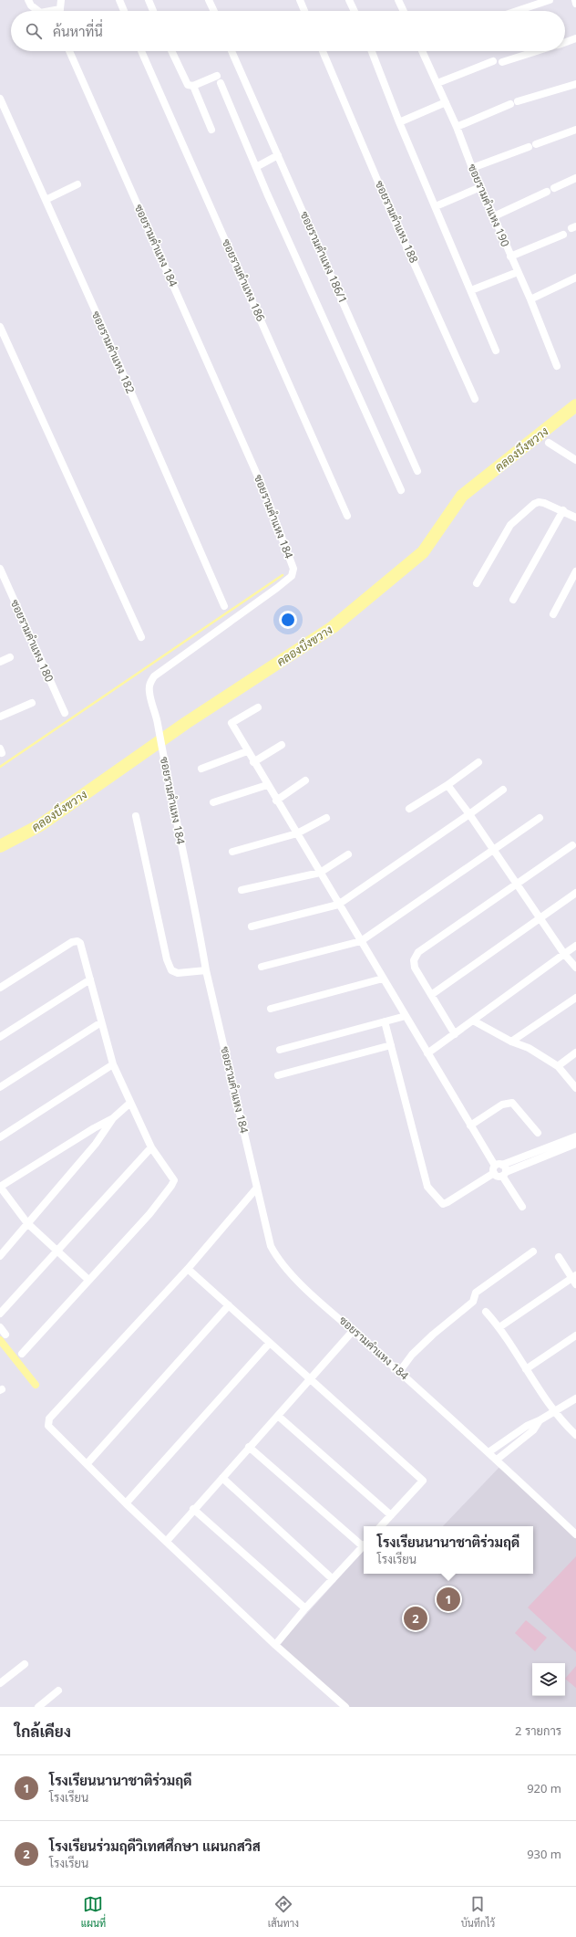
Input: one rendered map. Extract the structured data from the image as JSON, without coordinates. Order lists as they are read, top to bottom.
{
  "streets": {
    "street": [
      "ซอยรามคำแหง 190",
      "ซอยรามคำแหง 188",
      "ซอยรามคำแหง 184",
      "ซอยรามคำแหง 186/1",
      "ซอยรามคำแหง 186",
      "ซอยรามคำแหง 182",
      "ซอยรามคำแหง 180"
    ]
  },
  "water": ["คลองบึงขวาง"],
  "page": {
    "search": "ค้นหาที่นี่",
    "popup": ["โรงเรียนนานาชาติร่วมฤดี", "โรงเรียน"],
    "pins": ["1", "2"],
    "heading": ["ใกล้เคียง", "2 รายการ"],
    "list": [
      {
        "mark": "1",
        "name": "โรงเรียนนานาชาติร่วมฤดี",
        "note": "โรงเรียน",
        "value": "920 m"
      },
      {
        "mark": "2",
        "name": "โรงเรียนร่วมฤดีวิเทศศึกษา แผนกสวิส",
        "note": "โรงเรียน",
        "value": "930 m"
      }
    ],
    "nav": ["แผนที่", "เส้นทาง", "บันทึกไว้"]
  }
}
